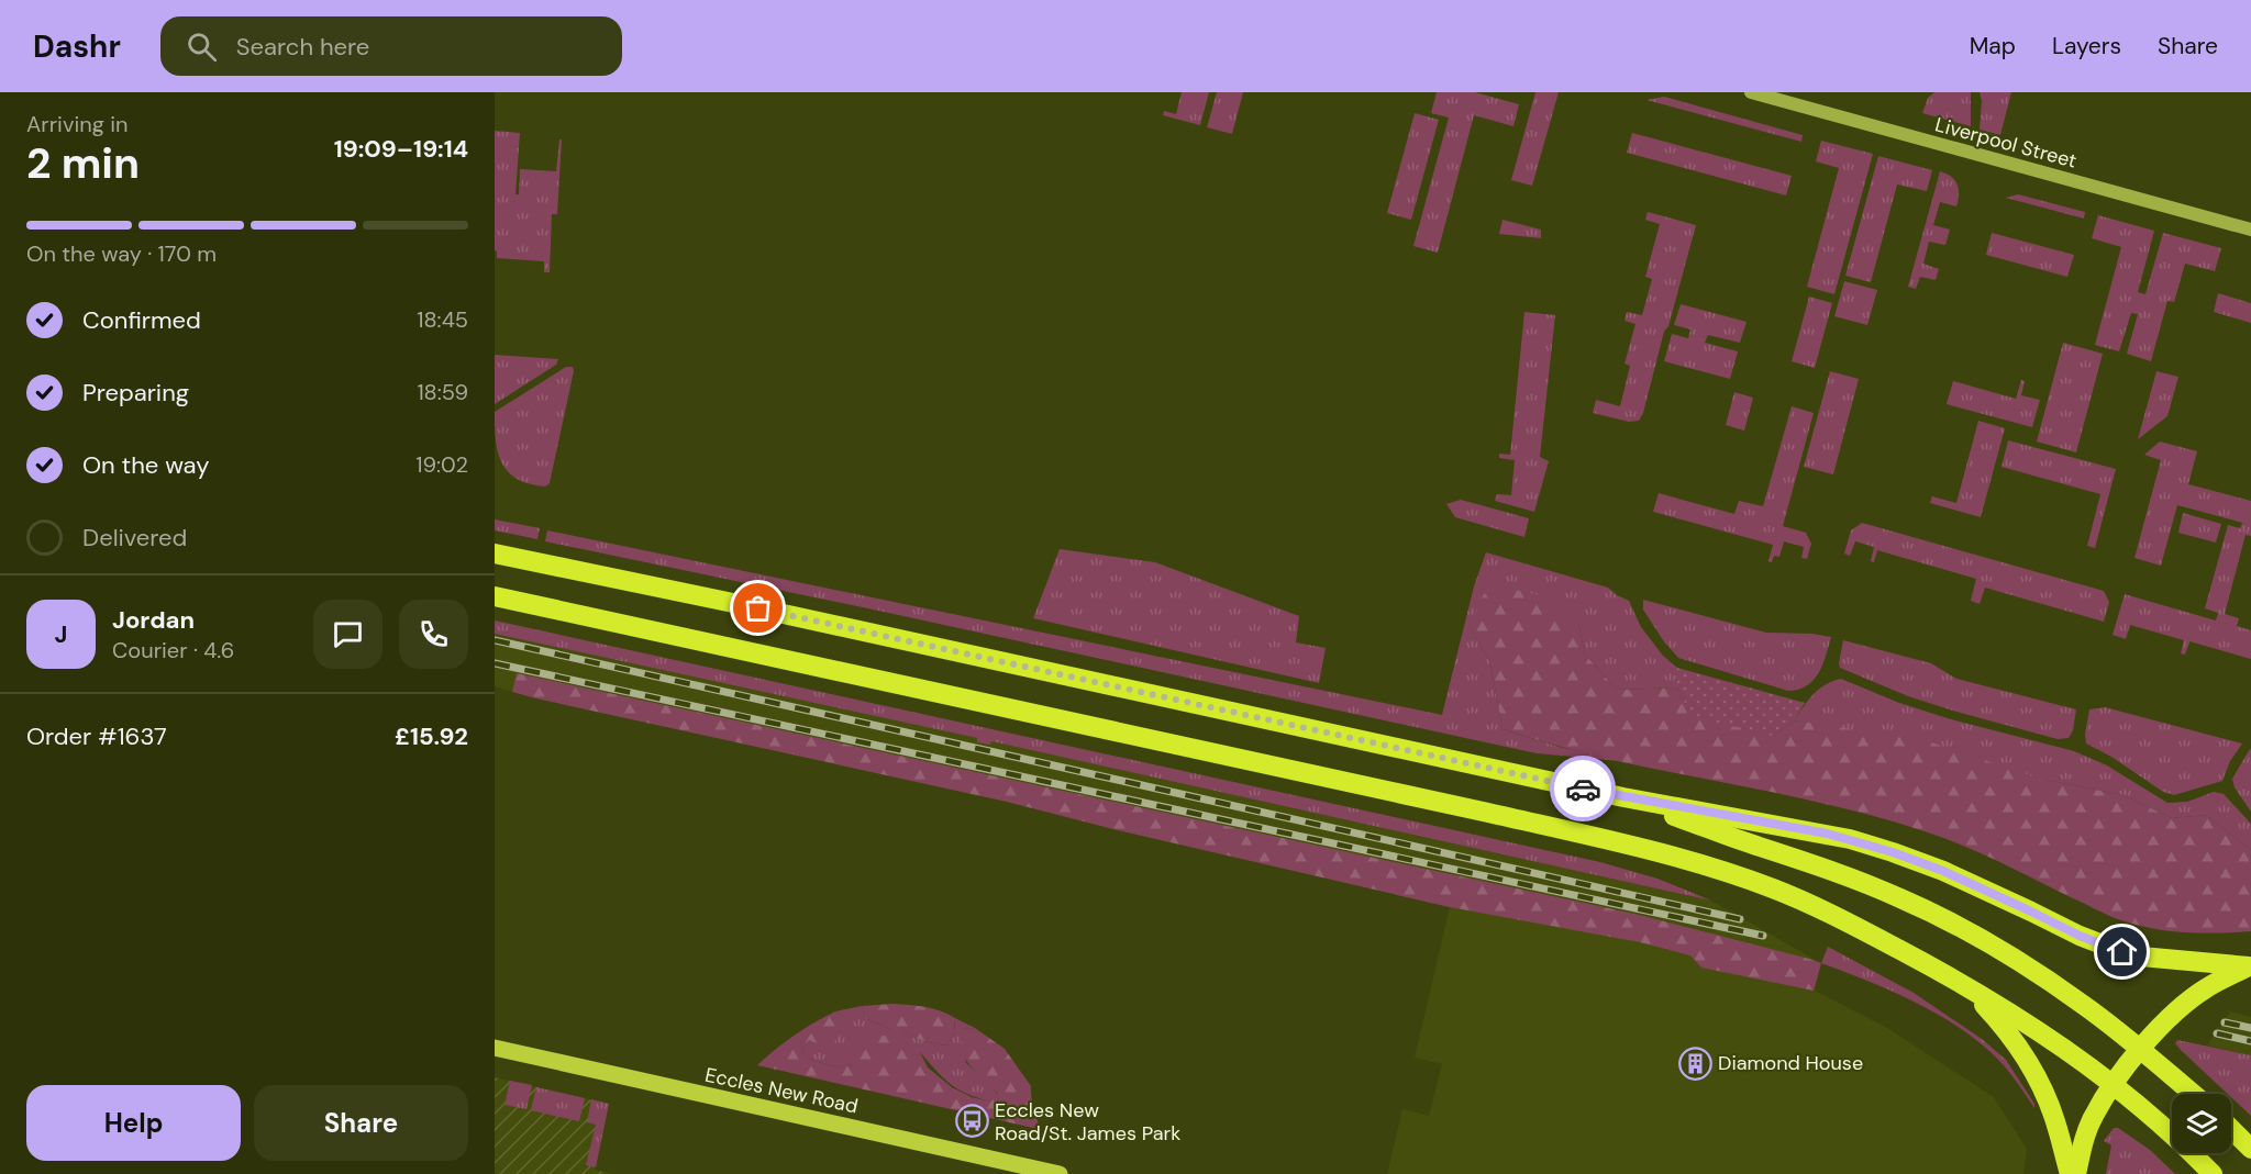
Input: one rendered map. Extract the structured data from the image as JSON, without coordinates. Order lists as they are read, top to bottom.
{
  "streets": {
    "main road": ["Eccles New Road"],
    "street": ["Liverpool Street"]
  },
  "places": {
    "building": ["Diamond House"],
    "bus stop": ["Eccles New Road/St. James Park"]
  },
  "page": {
    "header": "Dashr",
    "search": "Search here",
    "nav": ["Map", "Layers", "Share"],
    "heading": ["2 min", "Arriving in", "19:09–19:14"],
    "panel": [
      "Jordan",
      "Courier · 4.6",
      "Order #1637",
      "£15.92"
    ],
    "bar": "On the way · 170 m",
    "list": [
      ["Confirmed", "18:45"],
      ["Preparing", "18:59"],
      ["On the way", "19:02"],
      "Delivered"
    ],
    "round": "J",
    "buttons": ["Help", "Share"]
  }
}
